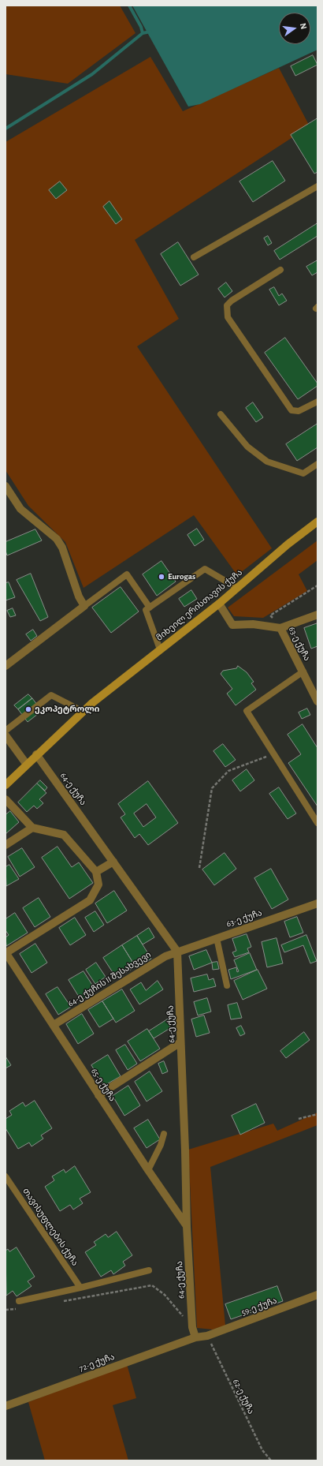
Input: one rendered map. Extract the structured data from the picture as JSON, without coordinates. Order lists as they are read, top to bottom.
{
  "streets": {
    "main road": ["მიხეილ ერისთავის ქუჩა"],
    "street": [
      "63-ე ქუჩა",
      "64-ე ქუჩა",
      "64-ე ქუჩის II შესახვევი",
      "65-ე ქუჩა",
      "59-ე ქუჩა",
      "72-ე ქუჩა"
    ],
    "lane": ["თავისუფლების ქუჩა"],
    "path": ["62-ე ქუჩა"]
  },
  "crossings": [
    ["მიხეილ ერისთავის ქუჩა", "63-ე ქუჩა"],
    ["მიხეილ ერისთავის ქუჩა", "64-ე ქუჩა"],
    ["63-ე ქუჩა", "64-ე ქუჩა"],
    ["63-ე ქუჩა", "64-ე ქუჩის II შესახვევი"],
    ["64-ე ქუჩა", "64-ე ქუჩის II შესახვევი"],
    ["64-ე ქუჩა", "65-ე ქუჩა"],
    ["64-ე ქუჩა", "59-ე ქუჩა"],
    ["64-ე ქუჩა", "72-ე ქუჩა"],
    ["64-ე ქუჩის II შესახვევი", "65-ე ქუჩა"],
    ["59-ე ქუჩა", "72-ე ქუჩა"],
    ["59-ე ქუჩა", "62-ე ქუჩა"]
  ],
  "places": ["Eurogas", "ეკოპეტროლი"],
  "north": "right"
}
